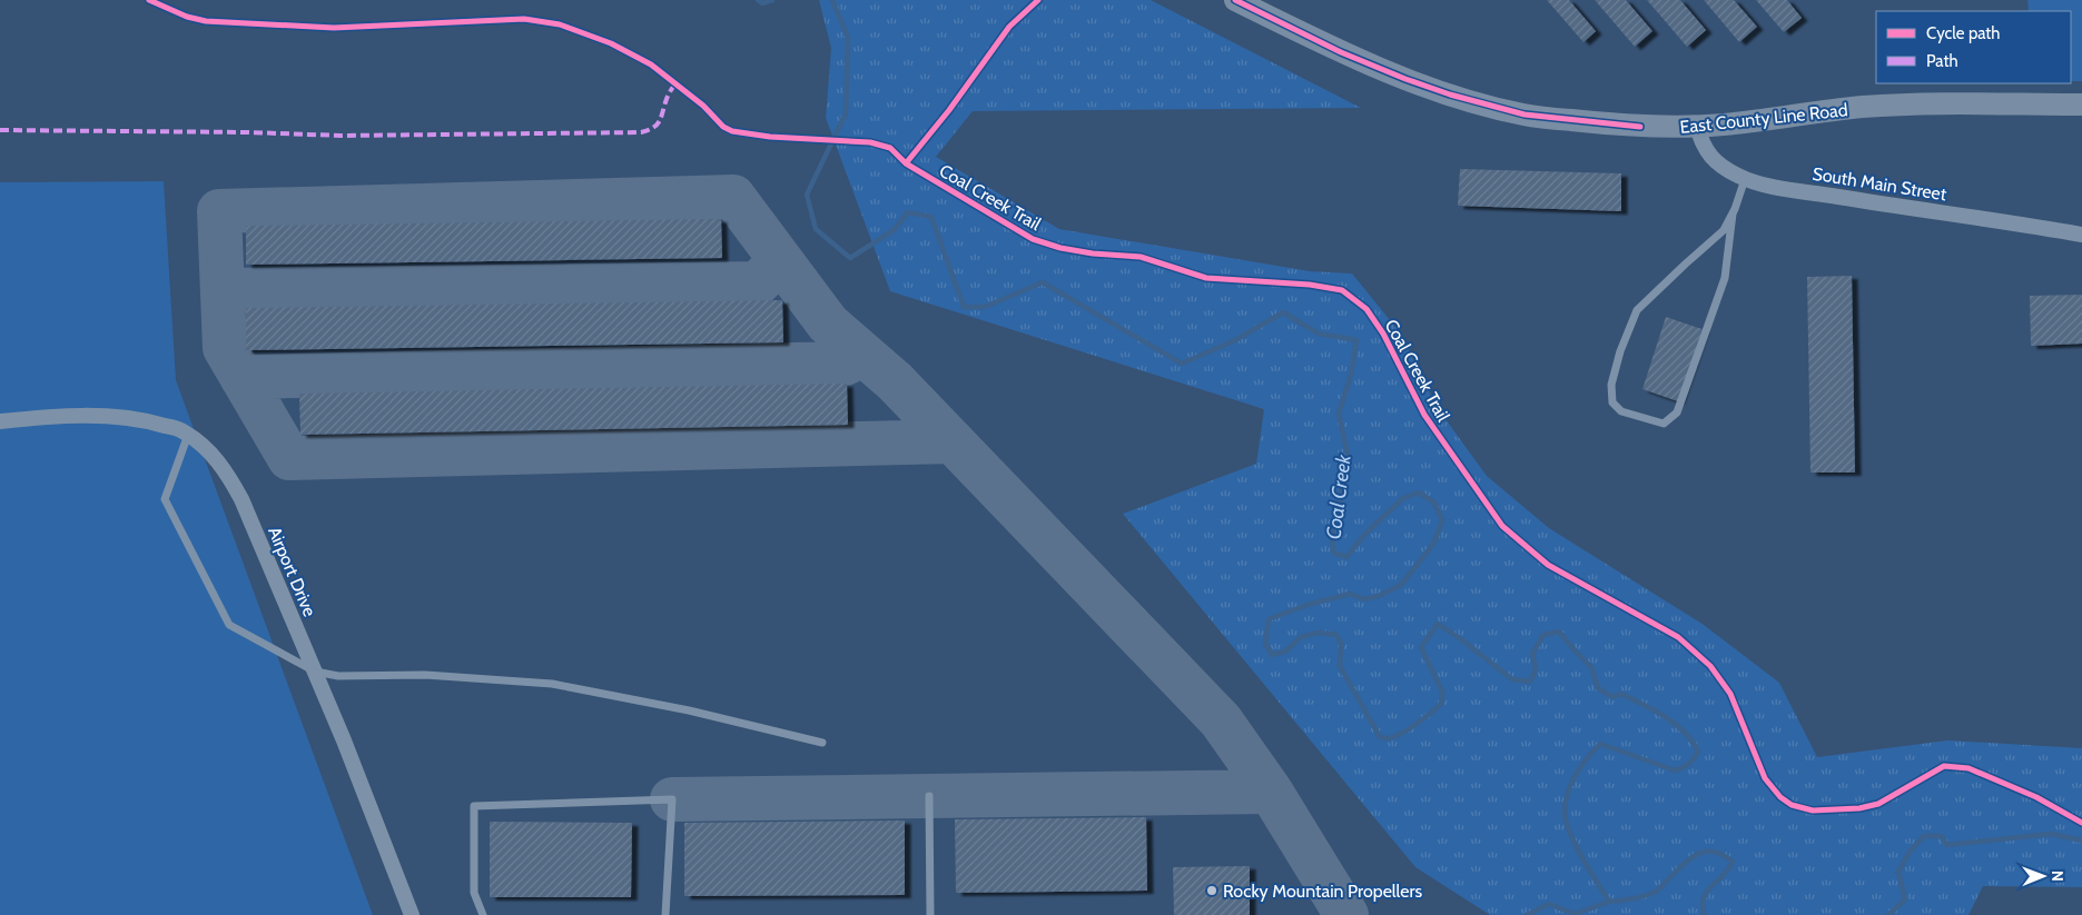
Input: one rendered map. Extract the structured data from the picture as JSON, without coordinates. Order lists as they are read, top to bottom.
{
  "streets": {
    "main road": ["East County Line Road"],
    "street": ["South Main Street", "Airport Drive"],
    "cycle path": ["Coal Creek Trail"]
  },
  "crossings": [
    ["East County Line Road", "South Main Street"]
  ],
  "water": ["Coal Creek"],
  "places": ["Rocky Mountain Propellers"],
  "legend": ["Cycle path", "Path"],
  "north": "right"
}
